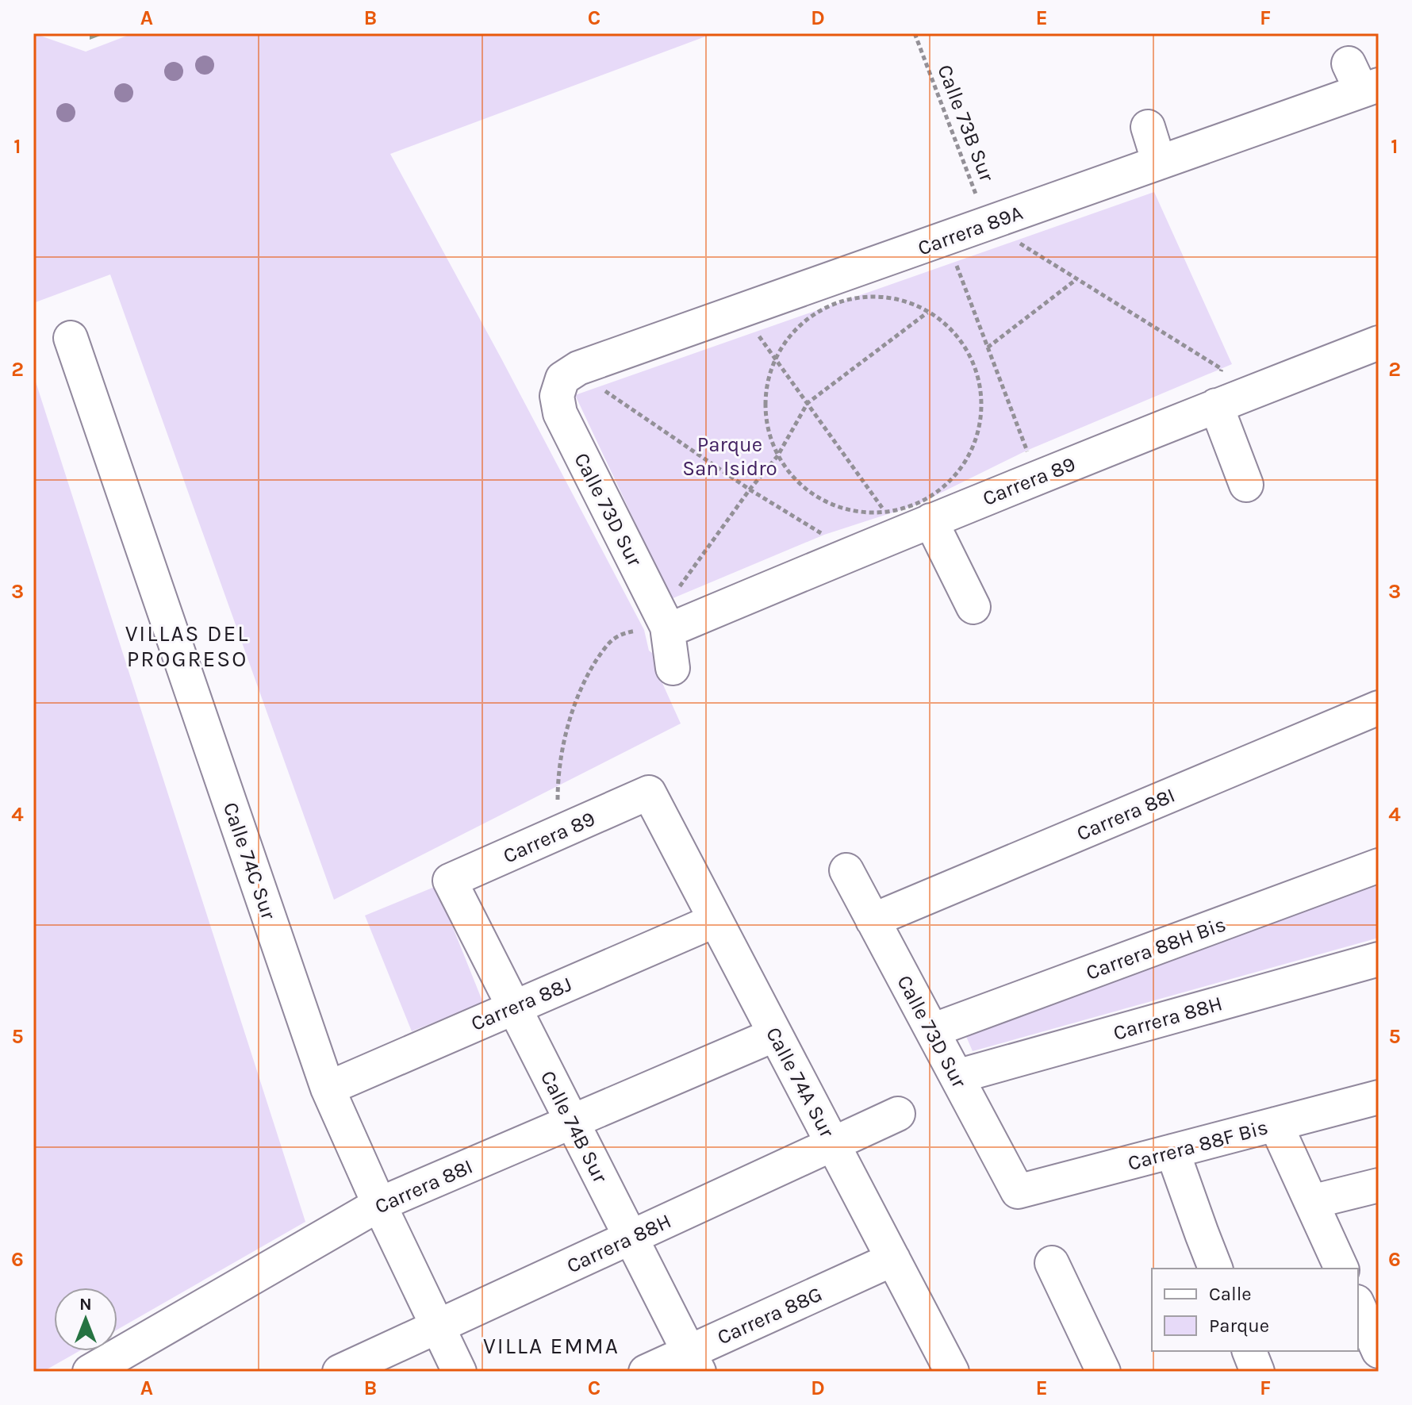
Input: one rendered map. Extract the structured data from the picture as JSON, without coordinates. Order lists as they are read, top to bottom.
{
  "streets": {
    "street": [
      "Carrera 89A",
      "Carrera 89",
      "Calle 73D Sur",
      "Carrera 88I",
      "Calle 74C Sur",
      "Carrera 88H Bis",
      "Carrera 88J",
      "Carrera 88H",
      "Calle 74A Sur",
      "Calle 74B Sur",
      "Carrera 88F Bis",
      "Carrera 88G"
    ],
    "path": ["Calle 73B Sur"]
  },
  "crossings": [
    ["Calle 73B Sur", "Carrera 89A"],
    ["Carrera 89A", "Calle 73D Sur"],
    ["Carrera 89", "Calle 73D Sur"],
    ["Carrera 89", "Calle 74A Sur"],
    ["Carrera 89", "Calle 74B Sur"],
    ["Calle 73D Sur", "Carrera 88I"],
    ["Calle 73D Sur", "Carrera 88H Bis"],
    ["Calle 73D Sur", "Carrera 88H"],
    ["Calle 73D Sur", "Carrera 88F Bis"],
    ["Carrera 88I", "Calle 74C Sur"],
    ["Carrera 88I", "Calle 74A Sur"],
    ["Carrera 88I", "Calle 74B Sur"],
    ["Calle 74C Sur", "Carrera 88J"],
    ["Calle 74C Sur", "Carrera 88H"],
    ["Carrera 88J", "Calle 74A Sur"],
    ["Carrera 88J", "Calle 74B Sur"],
    ["Carrera 88H", "Calle 74A Sur"],
    ["Carrera 88H", "Calle 74B Sur"],
    ["Calle 74A Sur", "Carrera 88G"],
    ["Calle 74B Sur", "Carrera 88G"]
  ],
  "districts": ["VILLAS DEL PROGRESO", "VILLA EMMA"],
  "parks": ["Parque San Isidro"],
  "legend": ["Calle", "Parque"],
  "north": "top",
  "grid": {
    "columns": [
      "A",
      "B",
      "C",
      "D",
      "E",
      "F"
    ],
    "rows": [
      "1",
      "2",
      "3",
      "4",
      "5",
      "6"
    ]
  }
}
